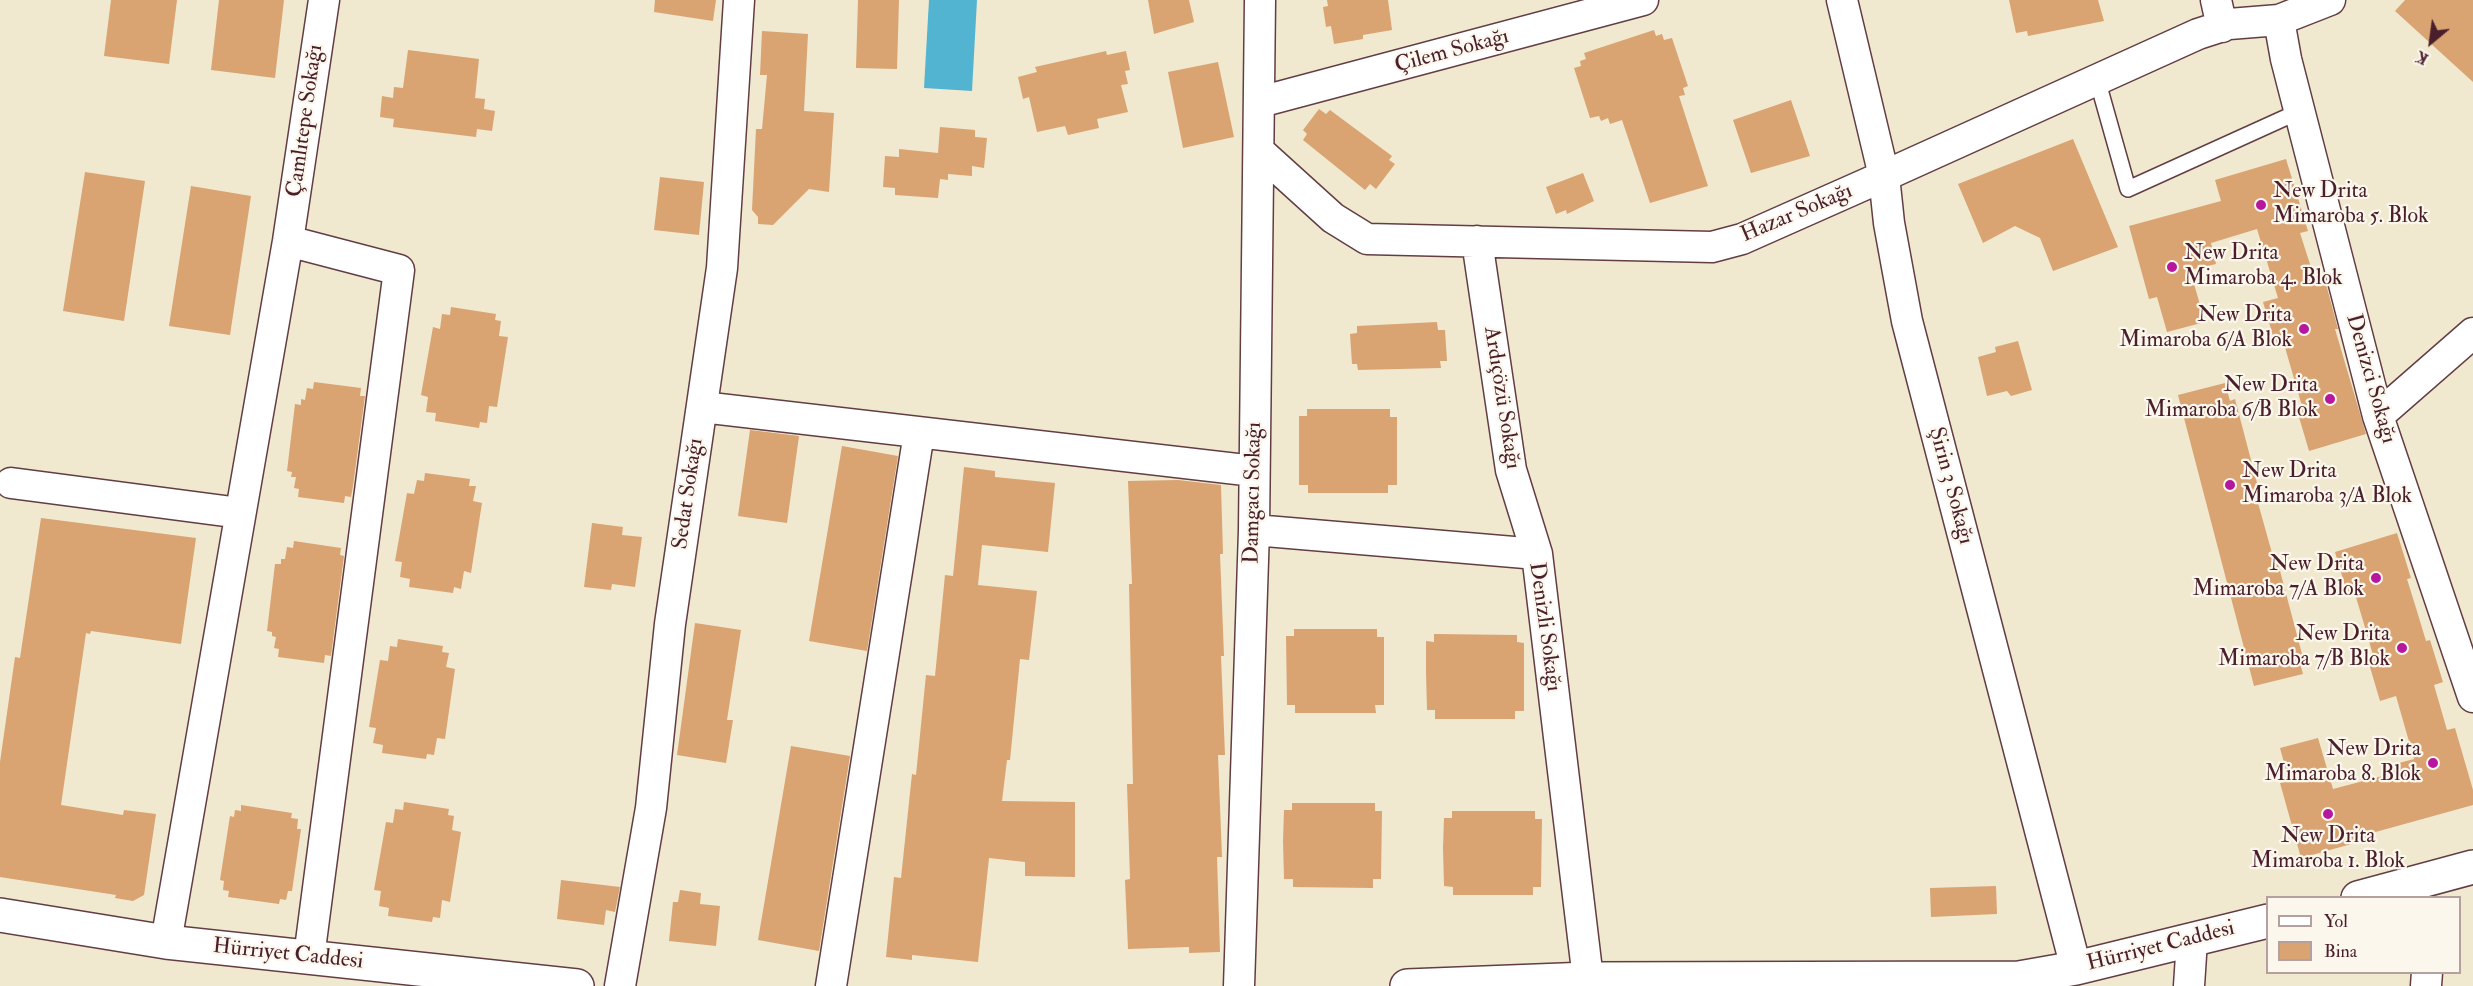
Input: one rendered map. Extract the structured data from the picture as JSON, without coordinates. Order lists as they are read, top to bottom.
{
  "streets": {
    "main road": ["Hürriyet Caddesi"],
    "street": [
      "Çilem Sokağı",
      "Çamlıtepe Sokağı",
      "Hazar Sokağı",
      "Denizci Sokağı",
      "Ardıçözü Sokağı",
      "Şirin 3 Sokağı",
      "Damgacı Sokağı",
      "Sedat Sokağı",
      "Denizli Sokağı"
    ]
  },
  "crossings": [
    ["Çilem Sokağı", "Damgacı Sokağı"],
    ["Çamlıtepe Sokağı", "Hürriyet Caddesi"],
    ["Hazar Sokağı", "Denizci Sokağı"],
    ["Hazar Sokağı", "Ardıçözü Sokağı"],
    ["Hazar Sokağı", "Şirin 3 Sokağı"],
    ["Hazar Sokağı", "Damgacı Sokağı"],
    ["Ardıçözü Sokağı", "Denizli Sokağı"],
    ["Şirin 3 Sokağı", "Hürriyet Caddesi"],
    ["Damgacı Sokağı", "Denizli Sokağı"],
    ["Denizli Sokağı", "Hürriyet Caddesi"]
  ],
  "places": [
    "New Drita Mimaroba 5. Blok",
    "New Drita Mimaroba 4. Blok",
    "New Drita Mimaroba 6/A Blok",
    "New Drita Mimaroba 6/B Blok",
    "New Drita Mimaroba 3/A Blok",
    "New Drita Mimaroba 7/A Blok",
    "New Drita Mimaroba 7/B Blok",
    "New Drita Mimaroba 8. Blok",
    "New Drita Mimaroba 1. Blok"
  ],
  "legend": ["Yol", "Bina"],
  "north": "bottom left"
}
